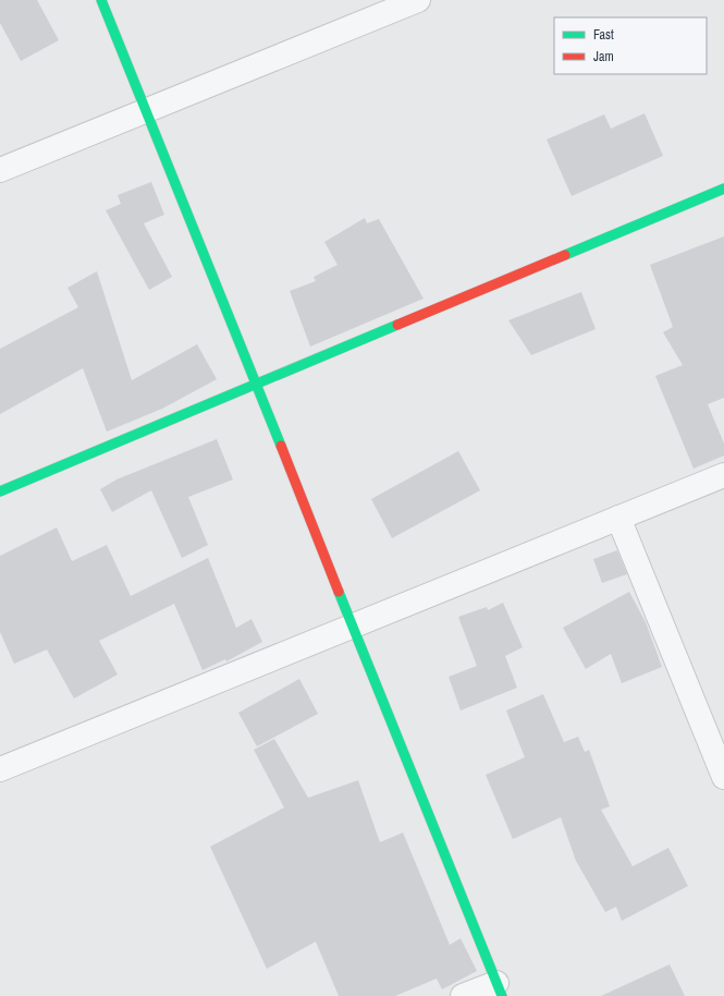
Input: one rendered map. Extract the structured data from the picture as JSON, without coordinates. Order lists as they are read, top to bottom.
{
  "legend": ["Fast", "Jam"]
}
